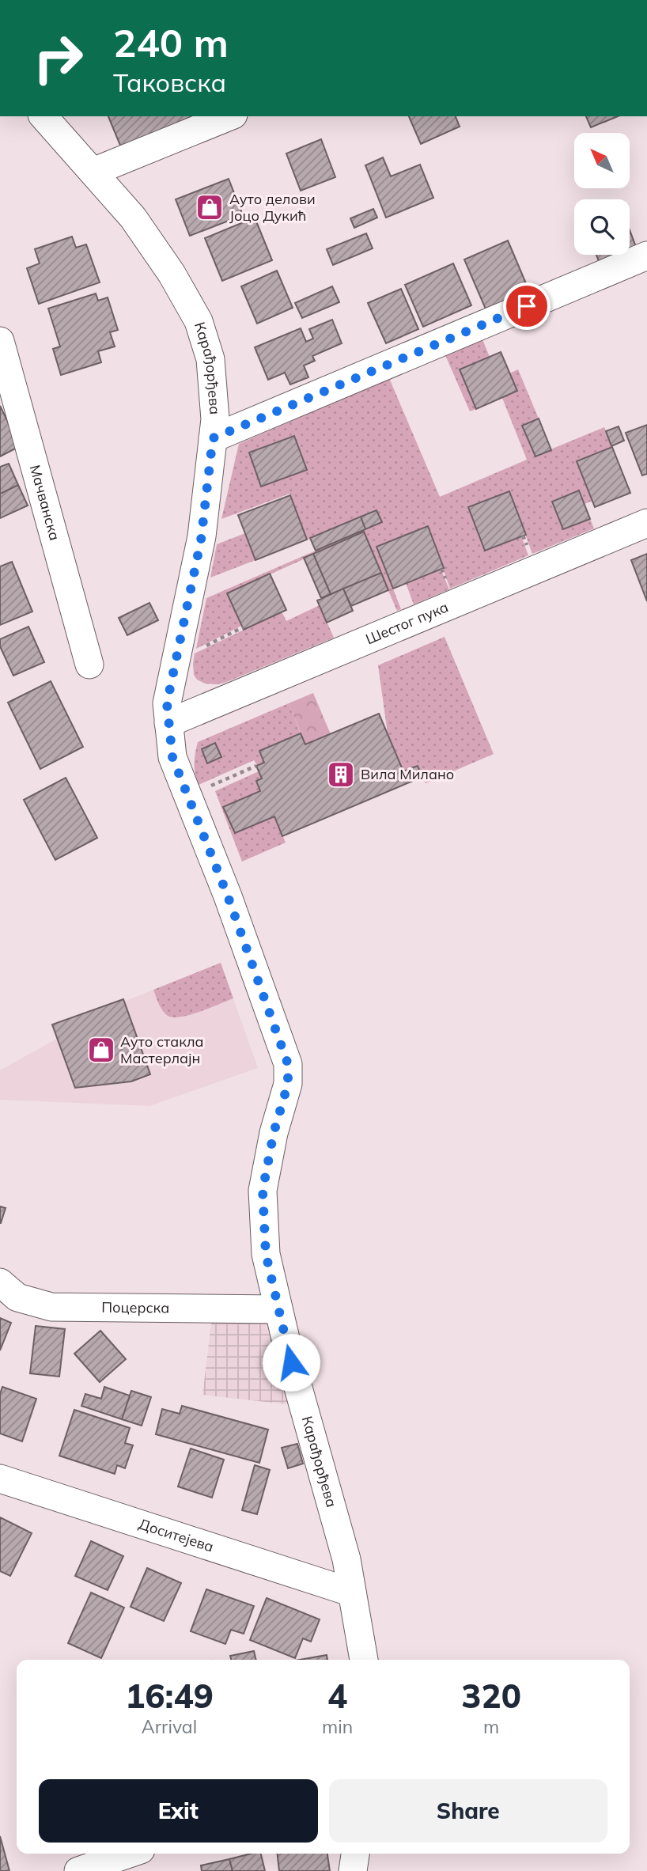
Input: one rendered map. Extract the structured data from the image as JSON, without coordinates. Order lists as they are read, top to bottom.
{
  "streets": {
    "street": [
      "Карађорђева",
      "Мачванска",
      "Шестог пука",
      "Поцерска",
      "Доситејева"
    ]
  },
  "crossings": [
    ["Карађорђева", "Шестог пука"],
    ["Карађорђева", "Поцерска"],
    ["Карађорђева", "Доситејева"]
  ],
  "places": {
    "shop": ["Ауто делови Јоцо Дукић", "Ауто стакла Мастерлајн"],
    "building": ["Вила Милано"]
  },
  "north": "top left",
  "page": {
    "turn": ["240 m", "Таковска"],
    "eta": [
      "16:49",
      "Arrival",
      "4",
      "min",
      "320",
      "m"
    ],
    "buttons": ["Exit", "Share"]
  }
}
